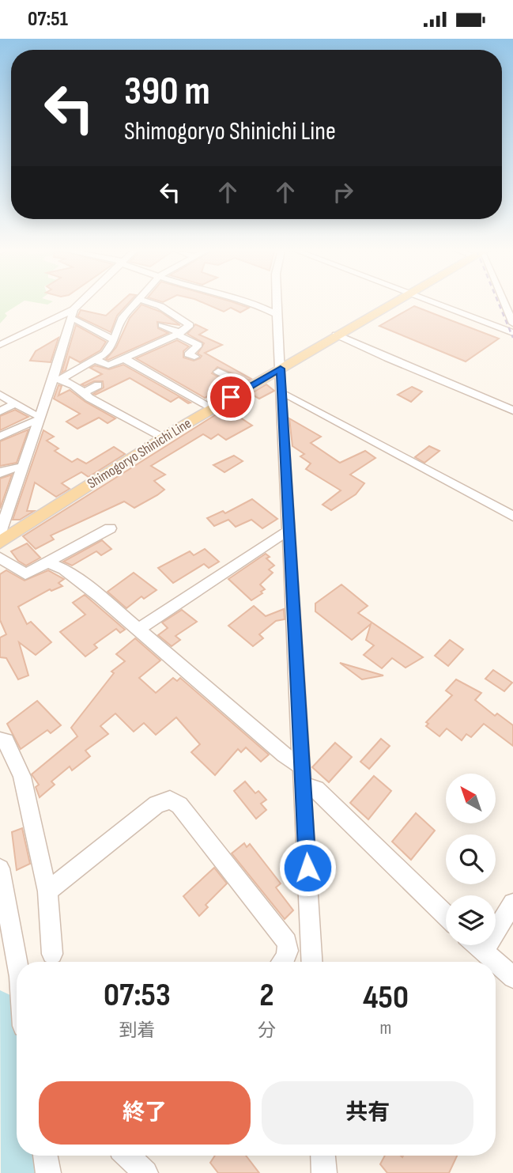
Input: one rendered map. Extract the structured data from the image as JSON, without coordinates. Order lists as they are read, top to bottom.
{
  "streets": {
    "main road": ["Shimogoryo Shinichi Line"]
  },
  "north": "top left",
  "page": {
    "status": "07:51",
    "turn": ["390 m", "Shimogoryo Shinichi Line"],
    "eta": [
      "07:53",
      "到着",
      "2",
      "分",
      "450",
      "m"
    ],
    "buttons": ["終了", "共有"]
  }
}
